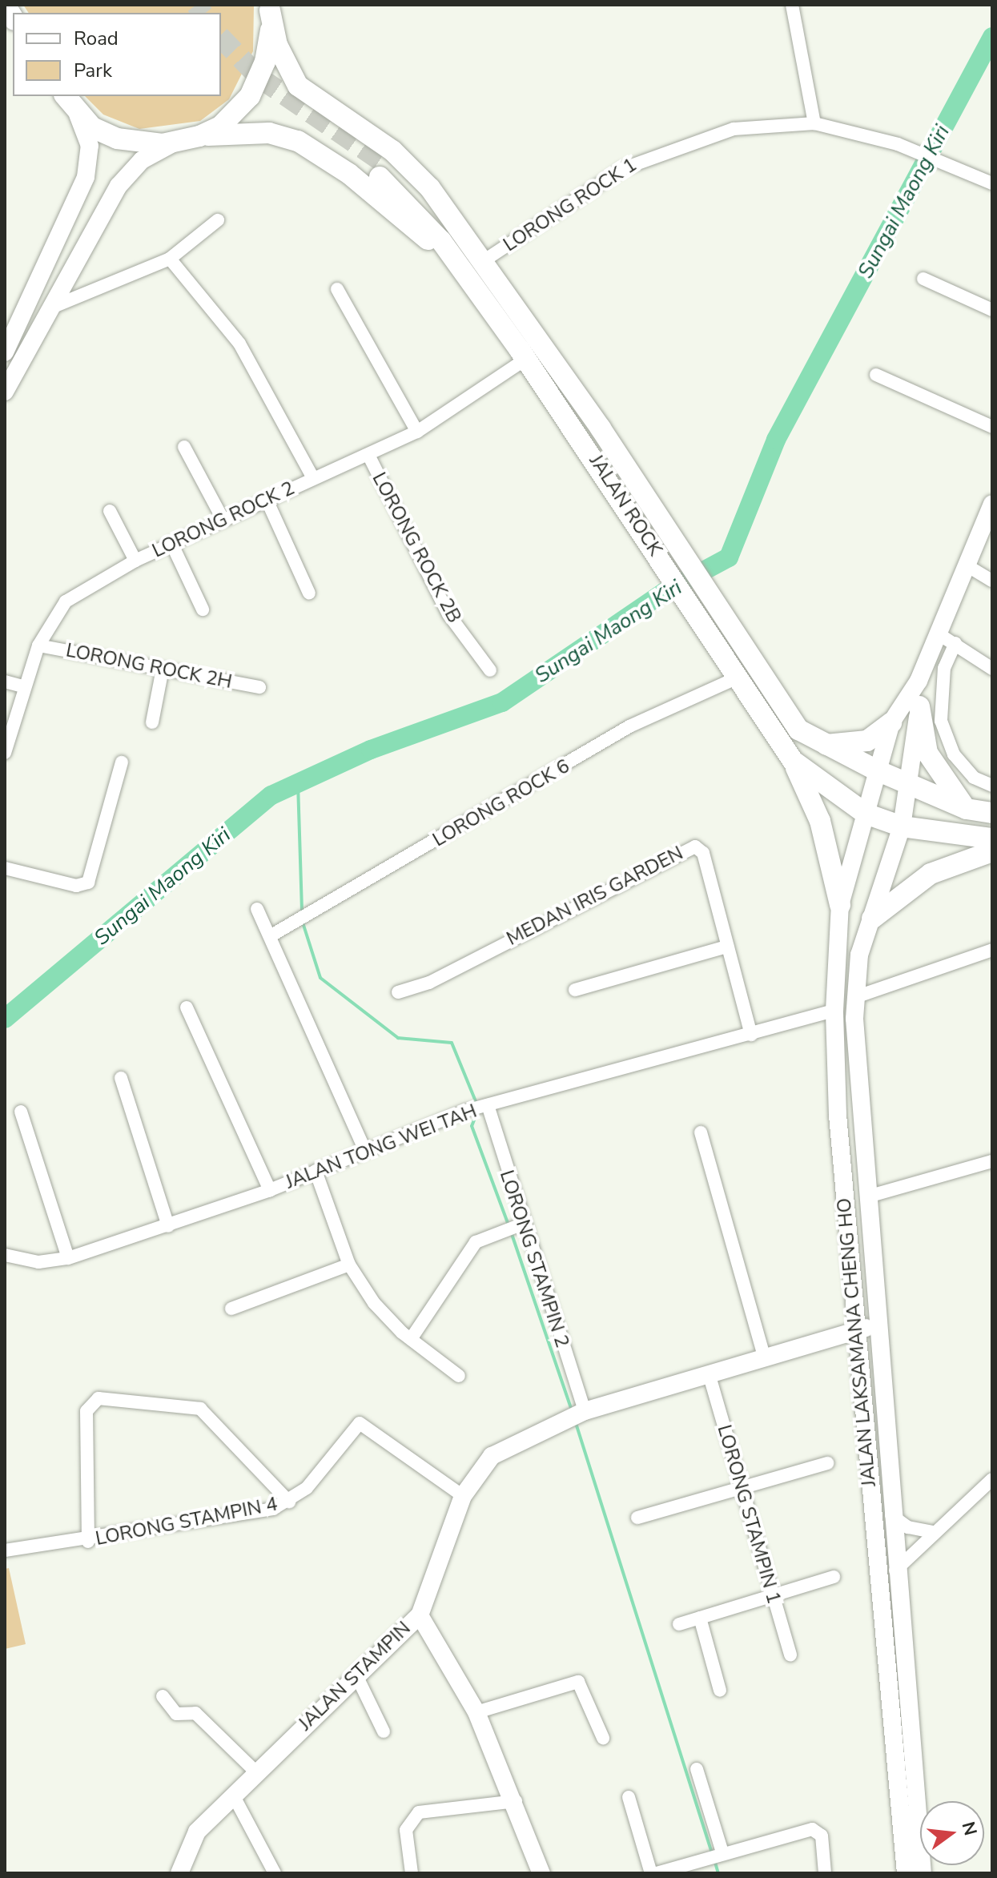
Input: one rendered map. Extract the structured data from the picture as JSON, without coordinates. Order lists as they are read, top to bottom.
{
  "streets": {
    "main road": ["JALAN ROCK", "JALAN LAKSAMANA CHENG HO", "JALAN STAMPIN"],
    "street": [
      "LORONG ROCK 1",
      "LORONG ROCK 2",
      "LORONG ROCK 2B",
      "LORONG ROCK 2H",
      "LORONG ROCK 6",
      "MEDAN IRIS GARDEN",
      "JALAN TONG WEI TAH",
      "LORONG STAMPIN 2",
      "LORONG STAMPIN 1",
      "LORONG STAMPIN 4"
    ]
  },
  "crossings": [
    ["LORONG ROCK 1", "JALAN ROCK"],
    ["JALAN ROCK", "LORONG ROCK 2"],
    ["JALAN ROCK", "LORONG ROCK 6"],
    ["JALAN ROCK", "JALAN LAKSAMANA CHENG HO"],
    ["LORONG ROCK 2", "LORONG ROCK 2B"],
    ["LORONG ROCK 2", "LORONG ROCK 2H"],
    ["MEDAN IRIS GARDEN", "JALAN TONG WEI TAH"],
    ["JALAN TONG WEI TAH", "LORONG STAMPIN 2"],
    ["JALAN TONG WEI TAH", "JALAN LAKSAMANA CHENG HO"],
    ["LORONG STAMPIN 2", "JALAN STAMPIN"],
    ["JALAN LAKSAMANA CHENG HO", "JALAN STAMPIN"],
    ["LORONG STAMPIN 1", "JALAN STAMPIN"],
    ["LORONG STAMPIN 4", "JALAN STAMPIN"]
  ],
  "water": ["Sungai Maong Kiri"],
  "legend": ["Road", "Park"],
  "north": "right"
}
